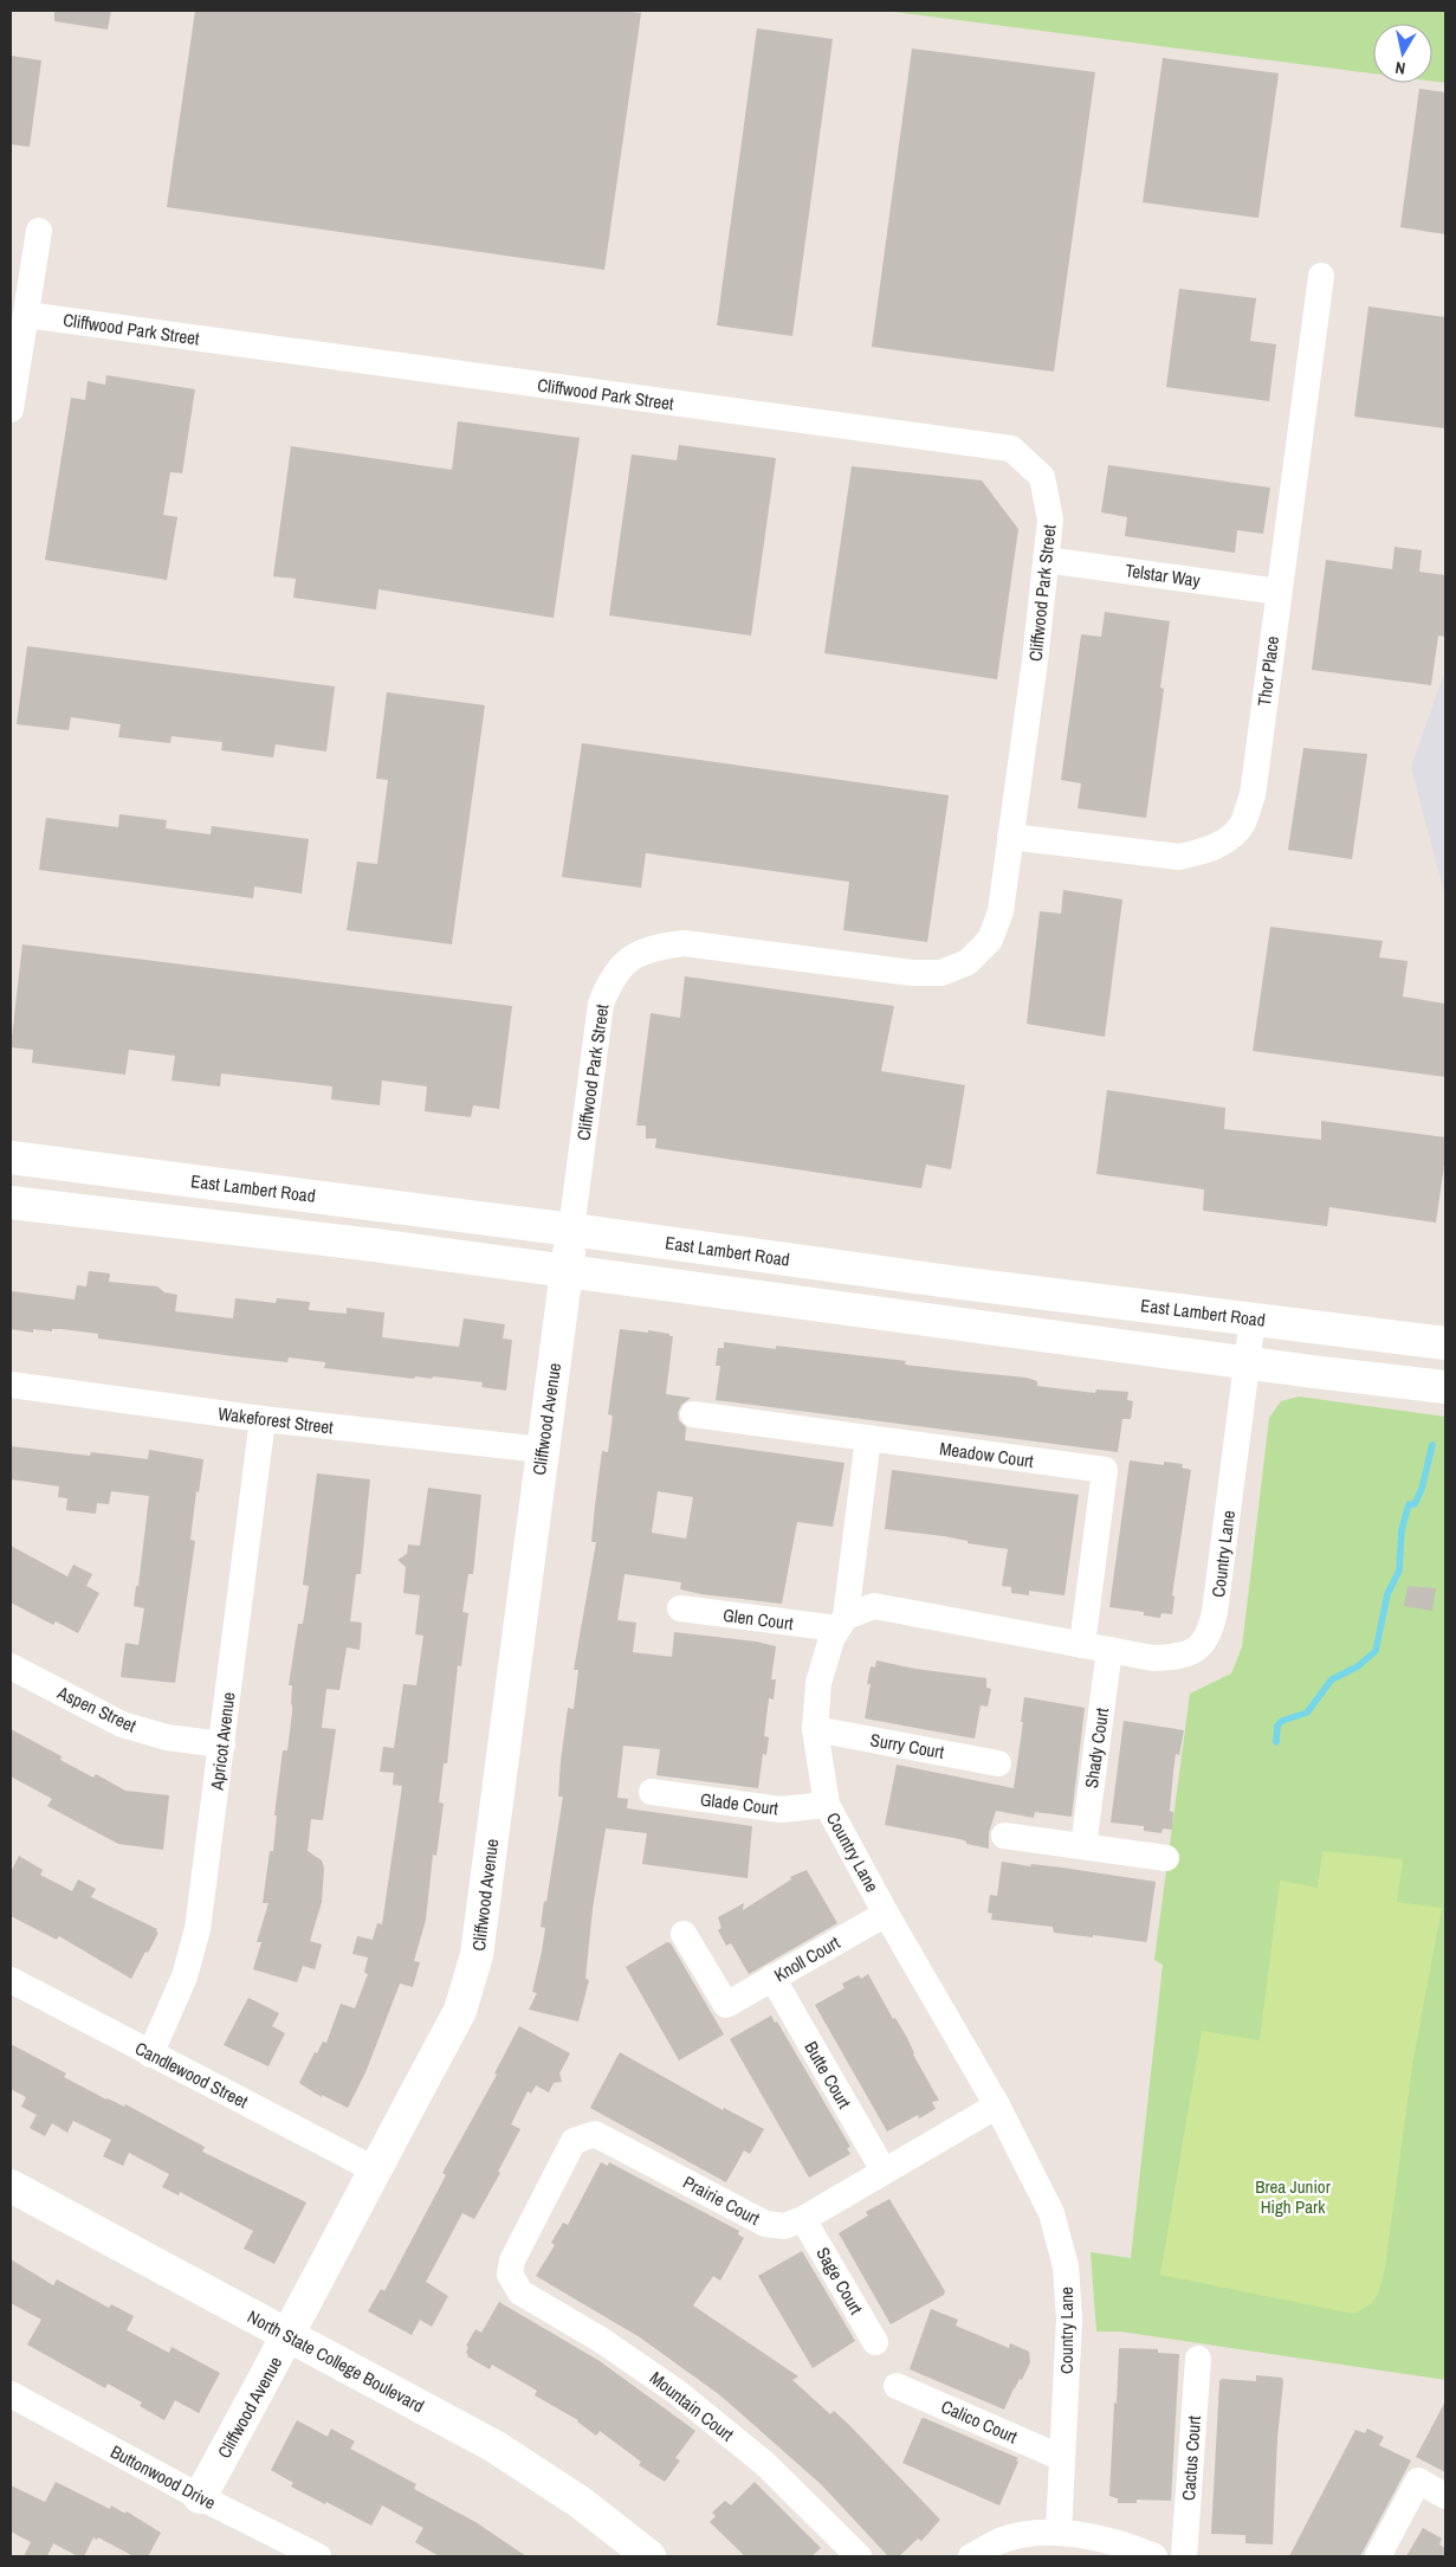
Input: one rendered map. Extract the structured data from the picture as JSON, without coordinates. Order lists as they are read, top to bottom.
{
  "streets": {
    "main road": ["East Lambert Road", "Cliffwood Avenue", "North State College Boulevard"],
    "street": [
      "Cliffwood Park Street",
      "Telstar Way",
      "Thor Place",
      "Wakeforest Street",
      "Meadow Court",
      "Country Lane",
      "Glen Court",
      "Aspen Street",
      "Apricot Avenue",
      "Surry Court",
      "Shady Court",
      "Glade Court",
      "Knoll Court",
      "Candlewood Street",
      "Butte Court",
      "Prairie Court",
      "Sage Court",
      "Mountain Court",
      "Calico Court",
      "Cactus Court",
      "Buttonwood Drive"
    ]
  },
  "crossings": [
    ["Cliffwood Park Street", "Telstar Way"],
    ["Cliffwood Park Street", "Thor Place"],
    ["Cliffwood Park Street", "East Lambert Road"],
    ["Cliffwood Park Street", "Cliffwood Avenue"],
    ["Telstar Way", "Thor Place"],
    ["East Lambert Road", "Cliffwood Avenue"],
    ["East Lambert Road", "Country Lane"],
    ["Cliffwood Avenue", "Wakeforest Street"],
    ["Cliffwood Avenue", "Candlewood Street"],
    ["Cliffwood Avenue", "North State College Boulevard"],
    ["Cliffwood Avenue", "Buttonwood Drive"],
    ["Wakeforest Street", "Apricot Avenue"],
    ["Meadow Court", "Country Lane"],
    ["Country Lane", "Glen Court"],
    ["Country Lane", "Surry Court"],
    ["Country Lane", "Shady Court"],
    ["Country Lane", "Glade Court"],
    ["Country Lane", "Knoll Court"],
    ["Country Lane", "Prairie Court"],
    ["Country Lane", "Calico Court"],
    ["Aspen Street", "Apricot Avenue"],
    ["Apricot Avenue", "Candlewood Street"],
    ["Knoll Court", "Butte Court"],
    ["Butte Court", "Prairie Court"],
    ["Prairie Court", "Sage Court"],
    ["Prairie Court", "Mountain Court"]
  ],
  "parks": ["Brea Junior High Park"],
  "north": "bottom"
}
